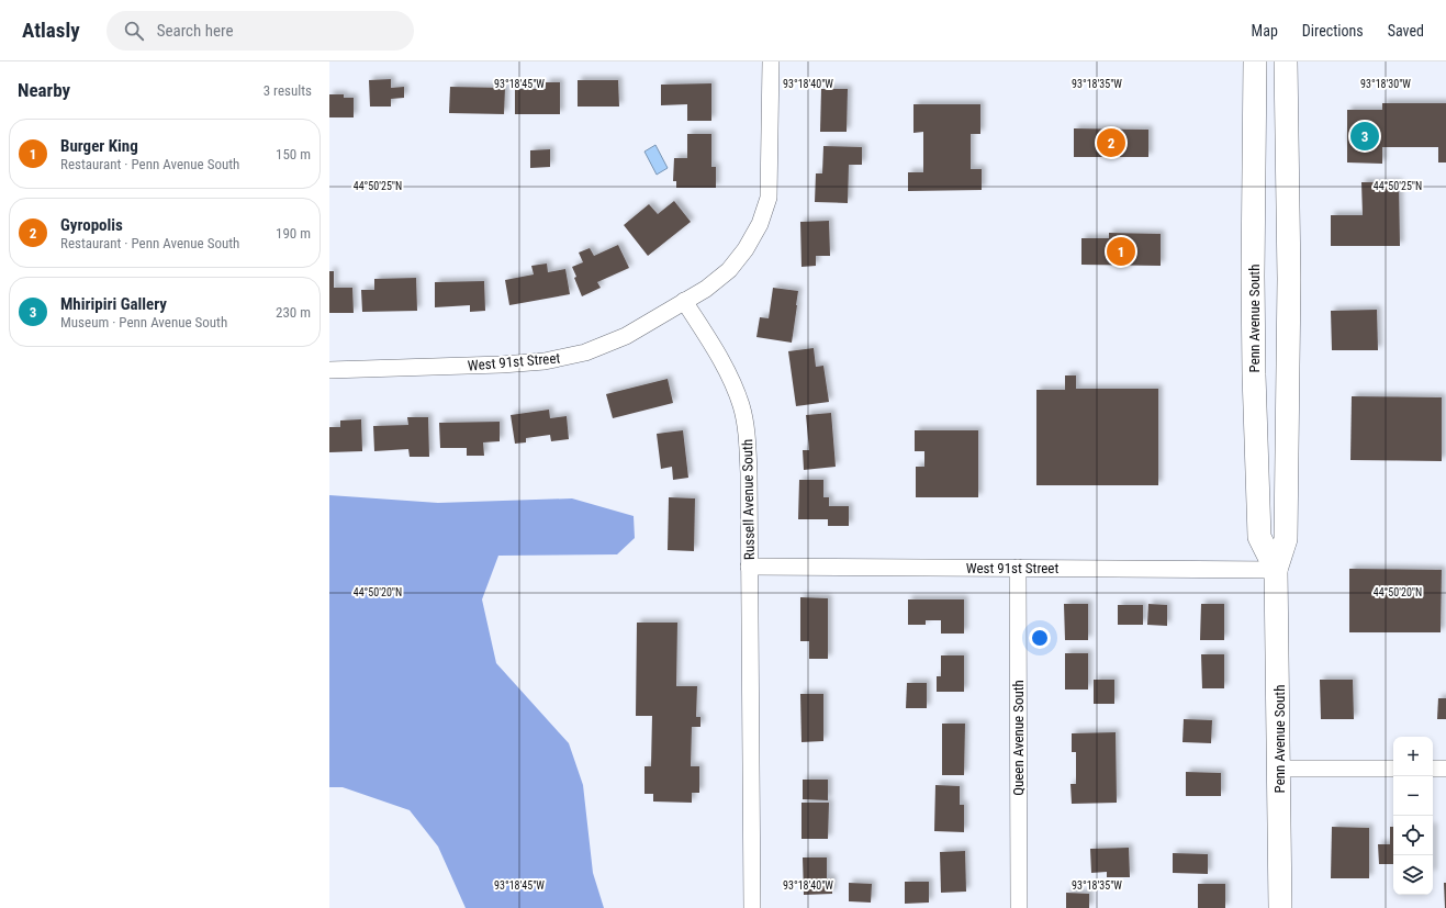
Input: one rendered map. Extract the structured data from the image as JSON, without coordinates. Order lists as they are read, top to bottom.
{
  "streets": {
    "main road": ["Penn Avenue South"],
    "street": ["West 91st Street", "Russell Avenue South", "Queen Avenue South"]
  },
  "crossings": [
    ["Penn Avenue South", "West 91st Street"],
    ["West 91st Street", "Russell Avenue South"],
    ["West 91st Street", "Queen Avenue South"]
  ],
  "page": {
    "header": "Atlasly",
    "search": "Search here",
    "nav": ["Map", "Directions", "Saved"],
    "heading": ["Nearby", "3 results"],
    "list": [
      {
        "mark": "1",
        "name": "Burger King",
        "note": "Restaurant · Penn Avenue South",
        "value": "150 m"
      },
      {
        "mark": "2",
        "name": "Gyropolis",
        "note": "Restaurant · Penn Avenue South",
        "value": "190 m"
      },
      {
        "mark": "3",
        "name": "Mhiripiri Gallery",
        "note": "Museum · Penn Avenue South",
        "value": "230 m"
      }
    ],
    "pins": ["3", "2", "1"],
    "map_buttons": ["+", "−"]
  },
  "coordinates": [
    "93°18'45\"W",
    "93°18'40\"W",
    "93°18'35\"W",
    "93°18'30\"W",
    "44°50'25\"N",
    "44°50'20\"N"
  ]
}
